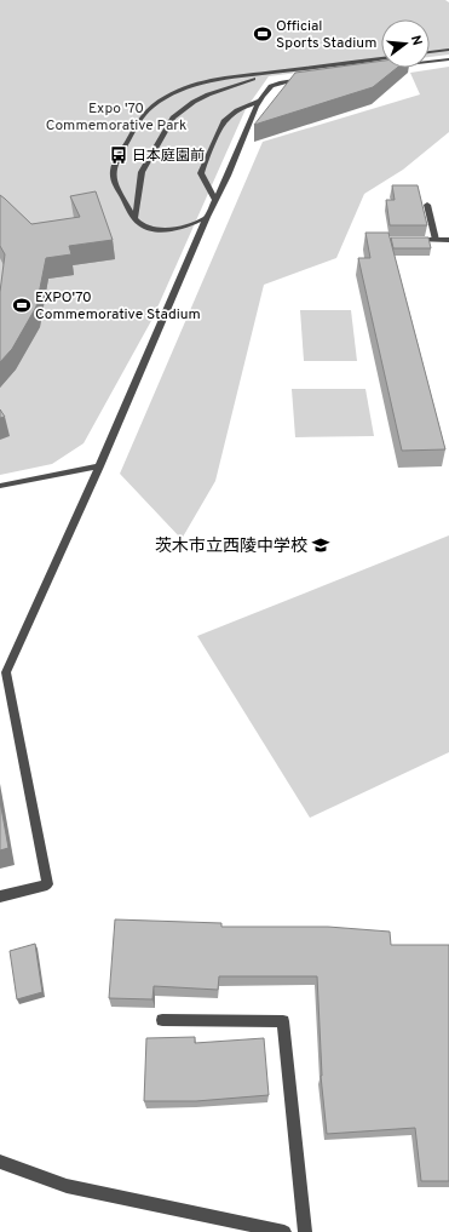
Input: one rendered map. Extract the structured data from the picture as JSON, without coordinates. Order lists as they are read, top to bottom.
{
  "parks": ["Expo '70 Commemorative Park"],
  "places": {
    "sports": ["Official Sports Stadium", "EXPO'70 Commemorative Stadium"],
    "bus stop": ["日本庭園前"],
    "school or university": ["茨木市立西陵中学校"]
  },
  "north": "right"
}
